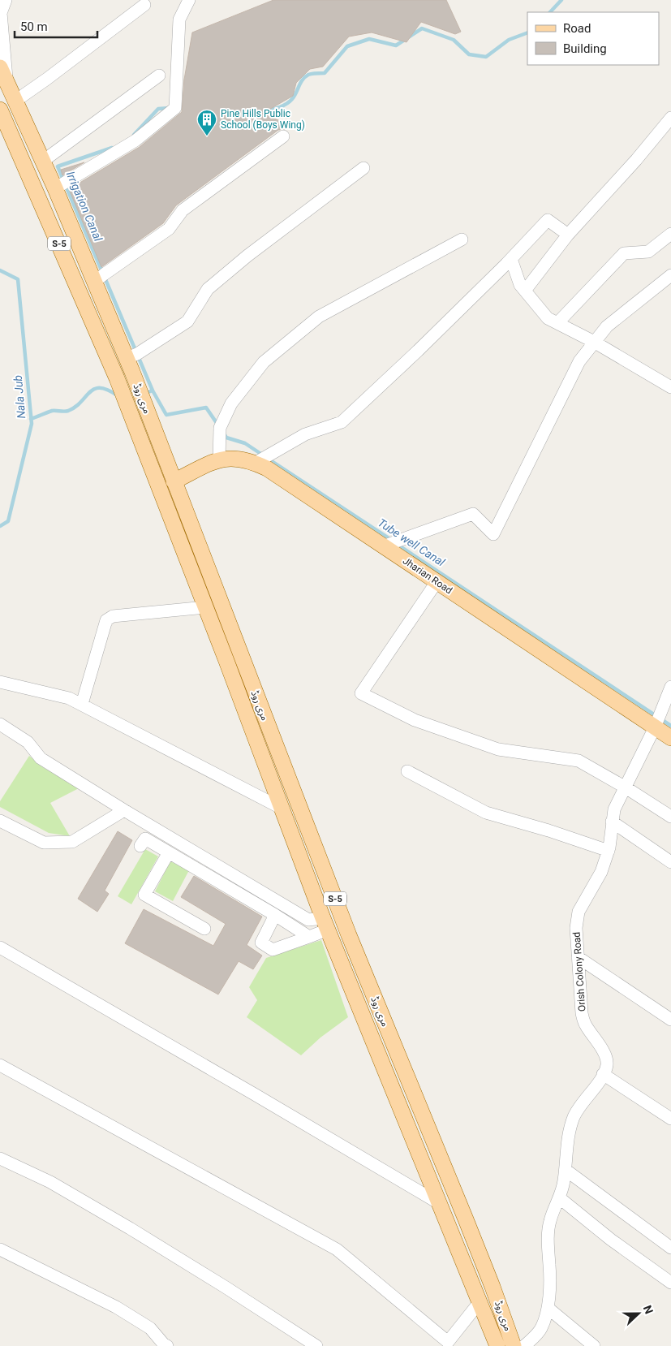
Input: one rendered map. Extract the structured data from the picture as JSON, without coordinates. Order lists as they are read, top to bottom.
{
  "streets": {
    "main road": ["S-5", "مری روڈ", "Jharian Road"],
    "street": ["Orish Colony Road"]
  },
  "crossings": [
    ["مری روڈ", "Jharian Road"],
    ["Jharian Road", "Orish Colony Road"]
  ],
  "water": ["Irrigation Canal", "Nala Jub", "Tube well Canal"],
  "places": {
    "building": ["Pine Hills Public School (Boys Wing)"]
  },
  "legend": ["Road", "Building"],
  "scale_bar": "50 m",
  "north": "right"
}
